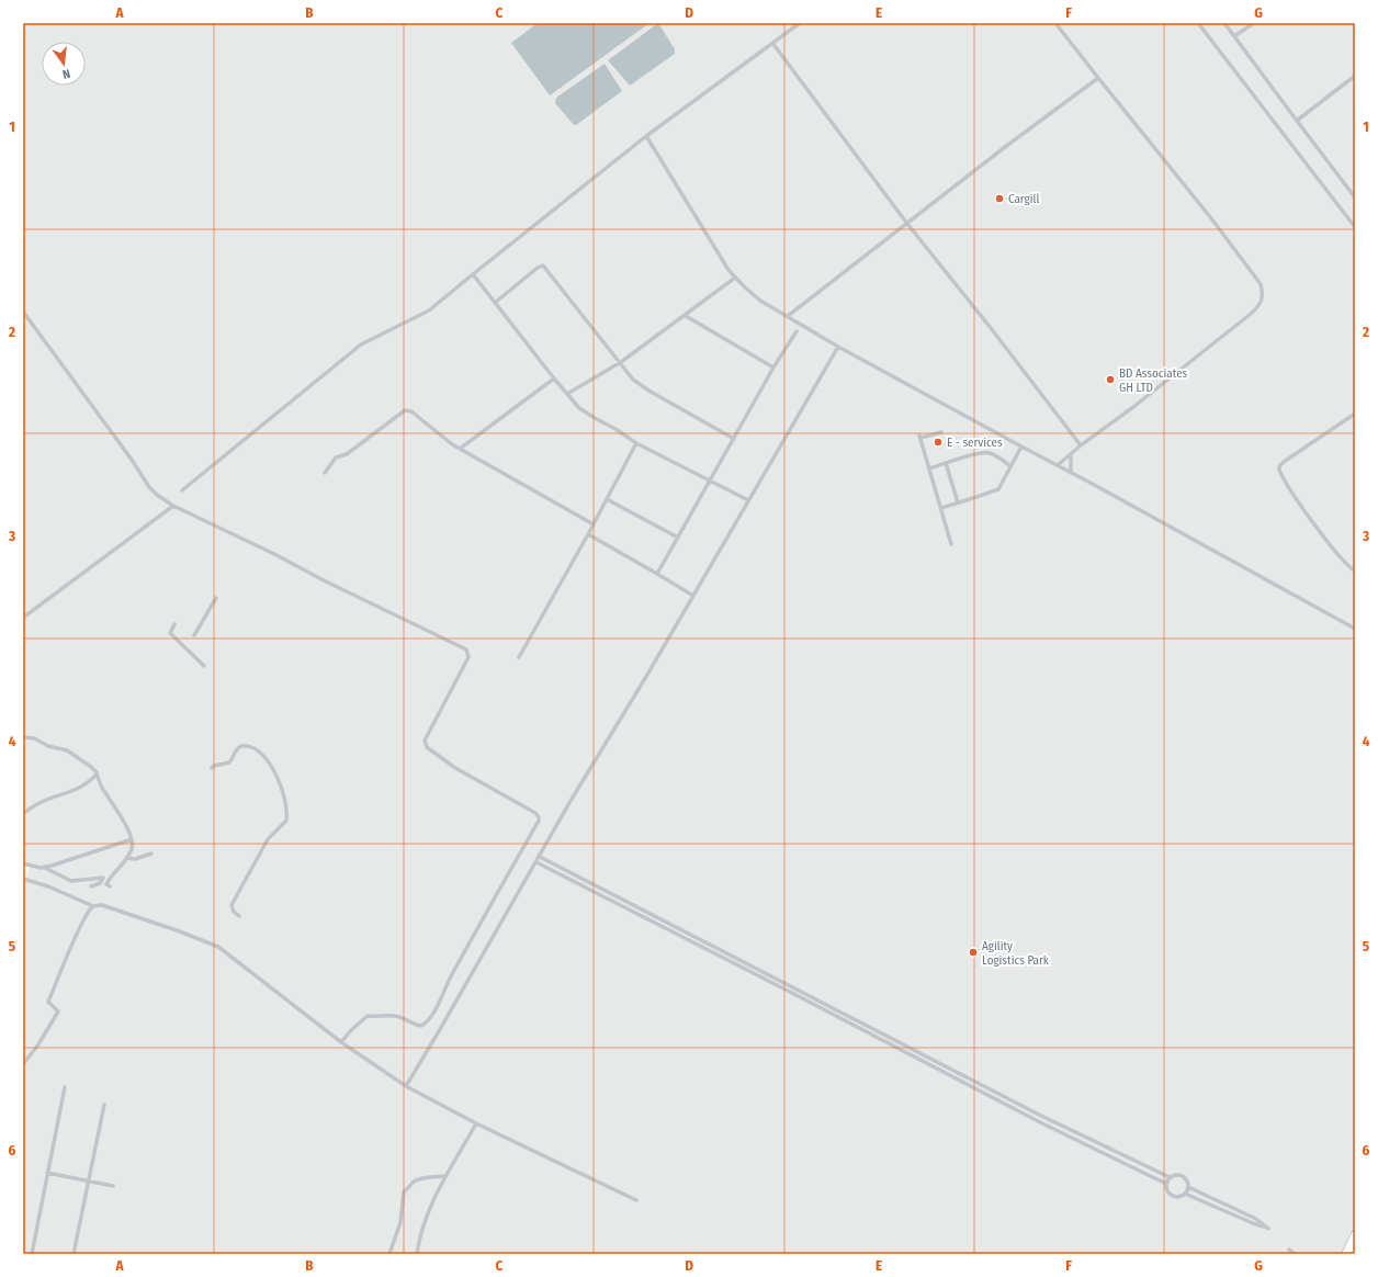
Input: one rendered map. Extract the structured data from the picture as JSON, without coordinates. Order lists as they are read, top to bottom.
{
  "places": [
    "Cargill",
    "BD Associates GH LTD",
    "E - services",
    "Agility Logistics Park"
  ],
  "north": "bottom",
  "grid": {
    "columns": [
      "A",
      "B",
      "C",
      "D",
      "E",
      "F",
      "G"
    ],
    "rows": [
      "1",
      "2",
      "3",
      "4",
      "5",
      "6"
    ]
  }
}
